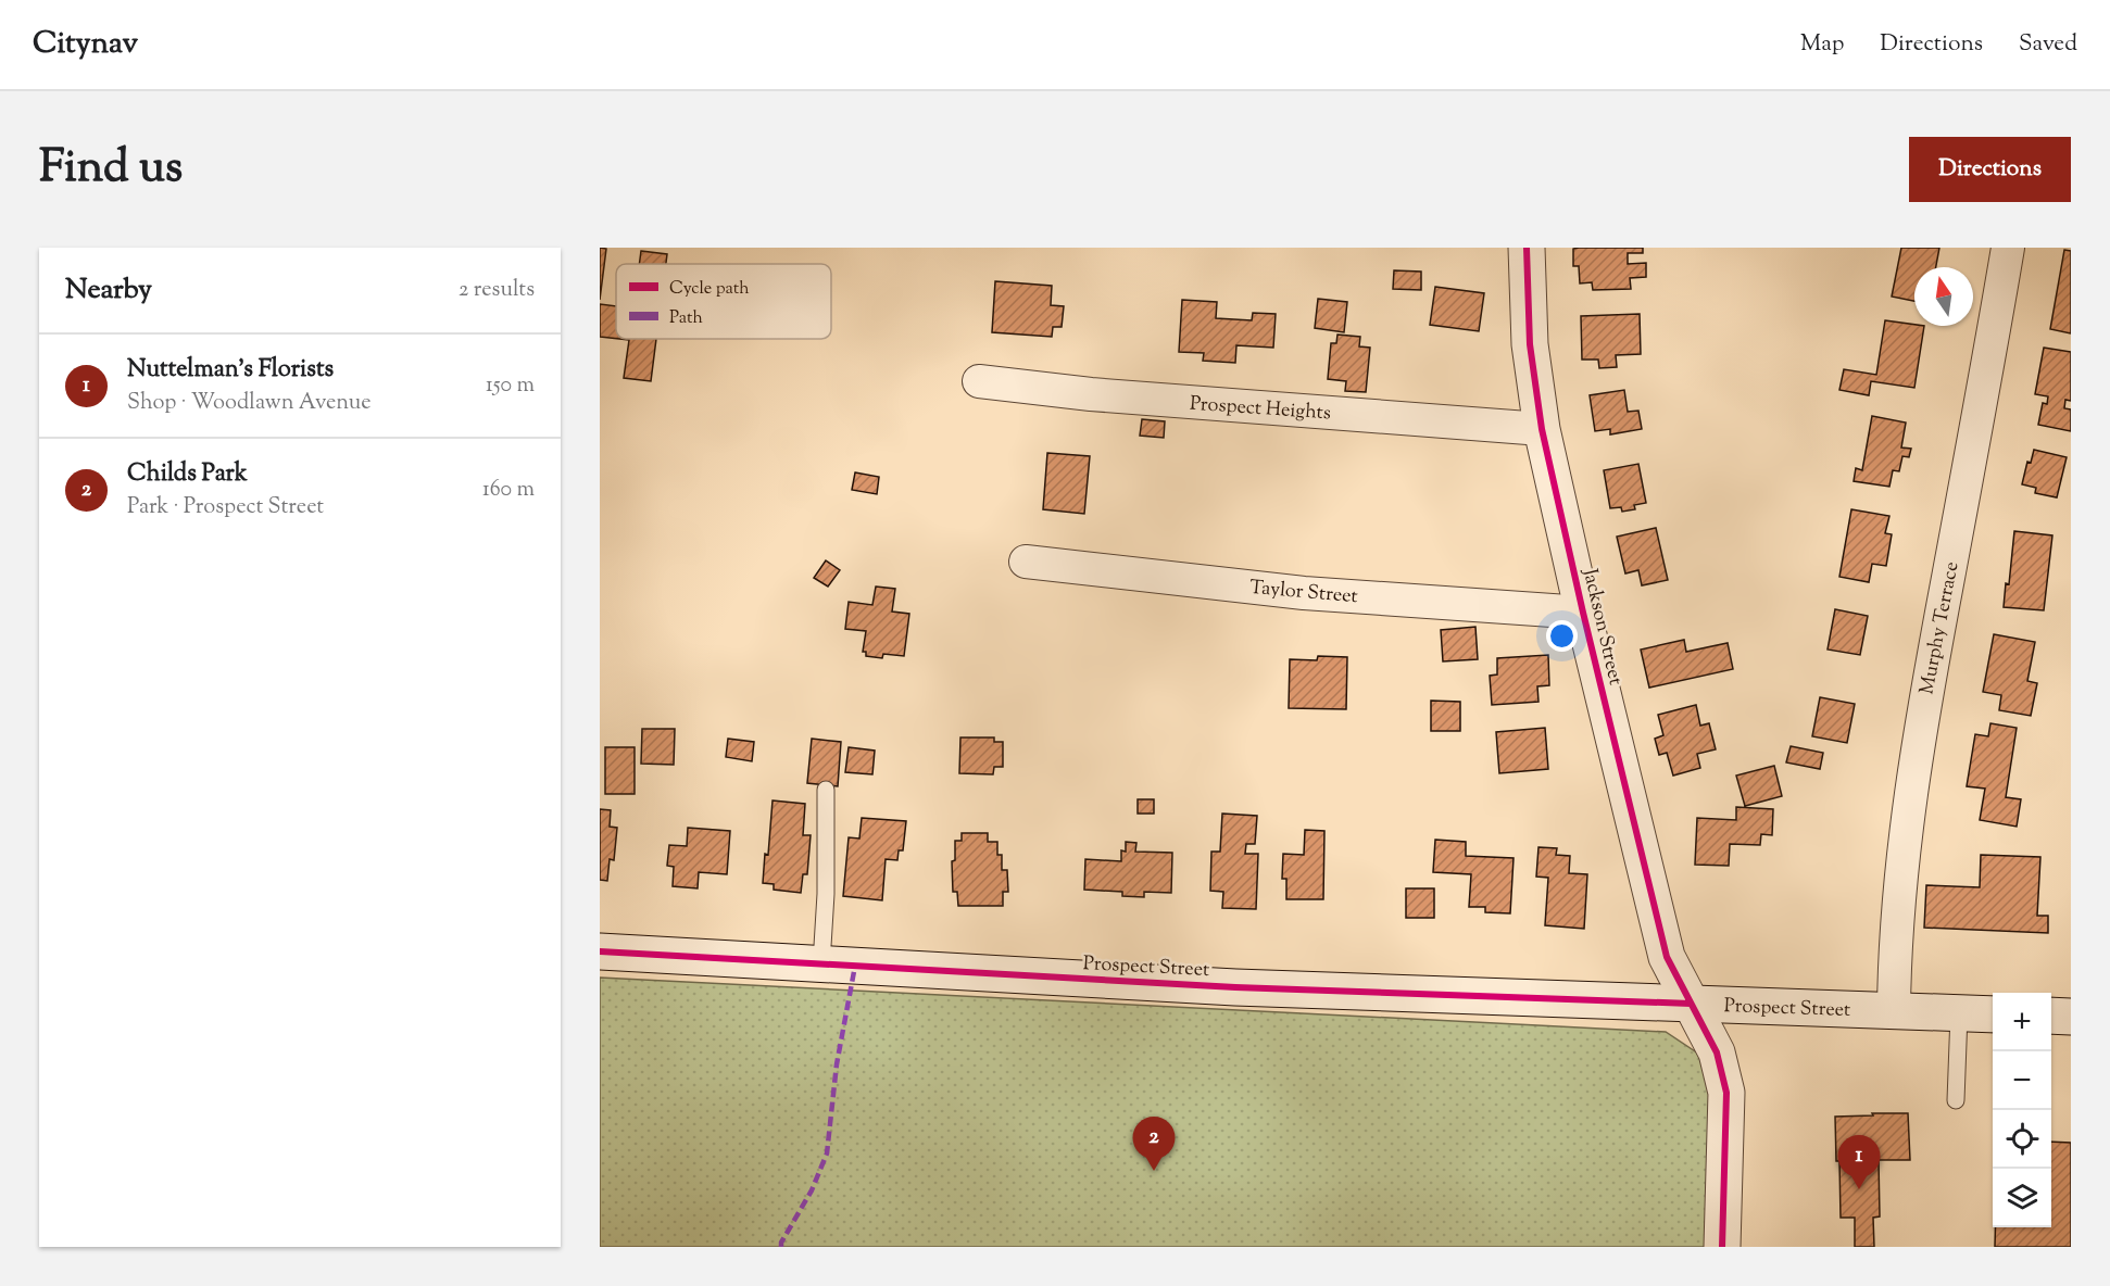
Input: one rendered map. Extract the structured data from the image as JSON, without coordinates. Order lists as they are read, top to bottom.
{
  "streets": {
    "main road": ["Jackson Street", "Prospect Street"],
    "street": ["Prospect Heights", "Taylor Street", "Murphy Terrace"]
  },
  "crossings": [
    ["Prospect Heights", "Jackson Street"],
    ["Taylor Street", "Jackson Street"],
    ["Jackson Street", "Prospect Street"],
    ["Murphy Terrace", "Prospect Street"]
  ],
  "legend": ["Cycle path", "Path"],
  "north": "top",
  "page": {
    "header": "Citynav",
    "nav": ["Map", "Directions", "Saved"],
    "title": "Find us",
    "buttons": "Directions",
    "heading": ["Nearby", "2 results"],
    "list": [
      {
        "mark": "1",
        "name": "Nuttelman's Florists",
        "note": "Shop · Woodlawn Avenue",
        "value": "150 m"
      },
      {
        "mark": "2",
        "name": "Childs Park",
        "note": "Park · Prospect Street",
        "value": "160 m"
      }
    ],
    "map_buttons": ["+", "−"],
    "pins": ["2", "1"]
  }
}
